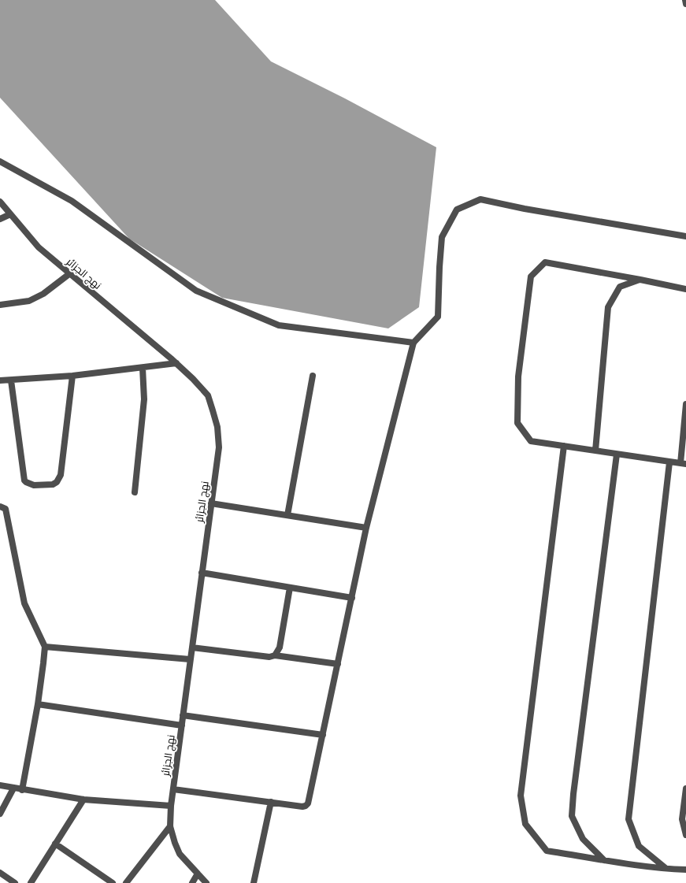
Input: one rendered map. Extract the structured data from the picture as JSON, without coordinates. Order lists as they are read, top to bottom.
{
  "streets": {
    "street": ["نهج الجزائر"]
  }
}
